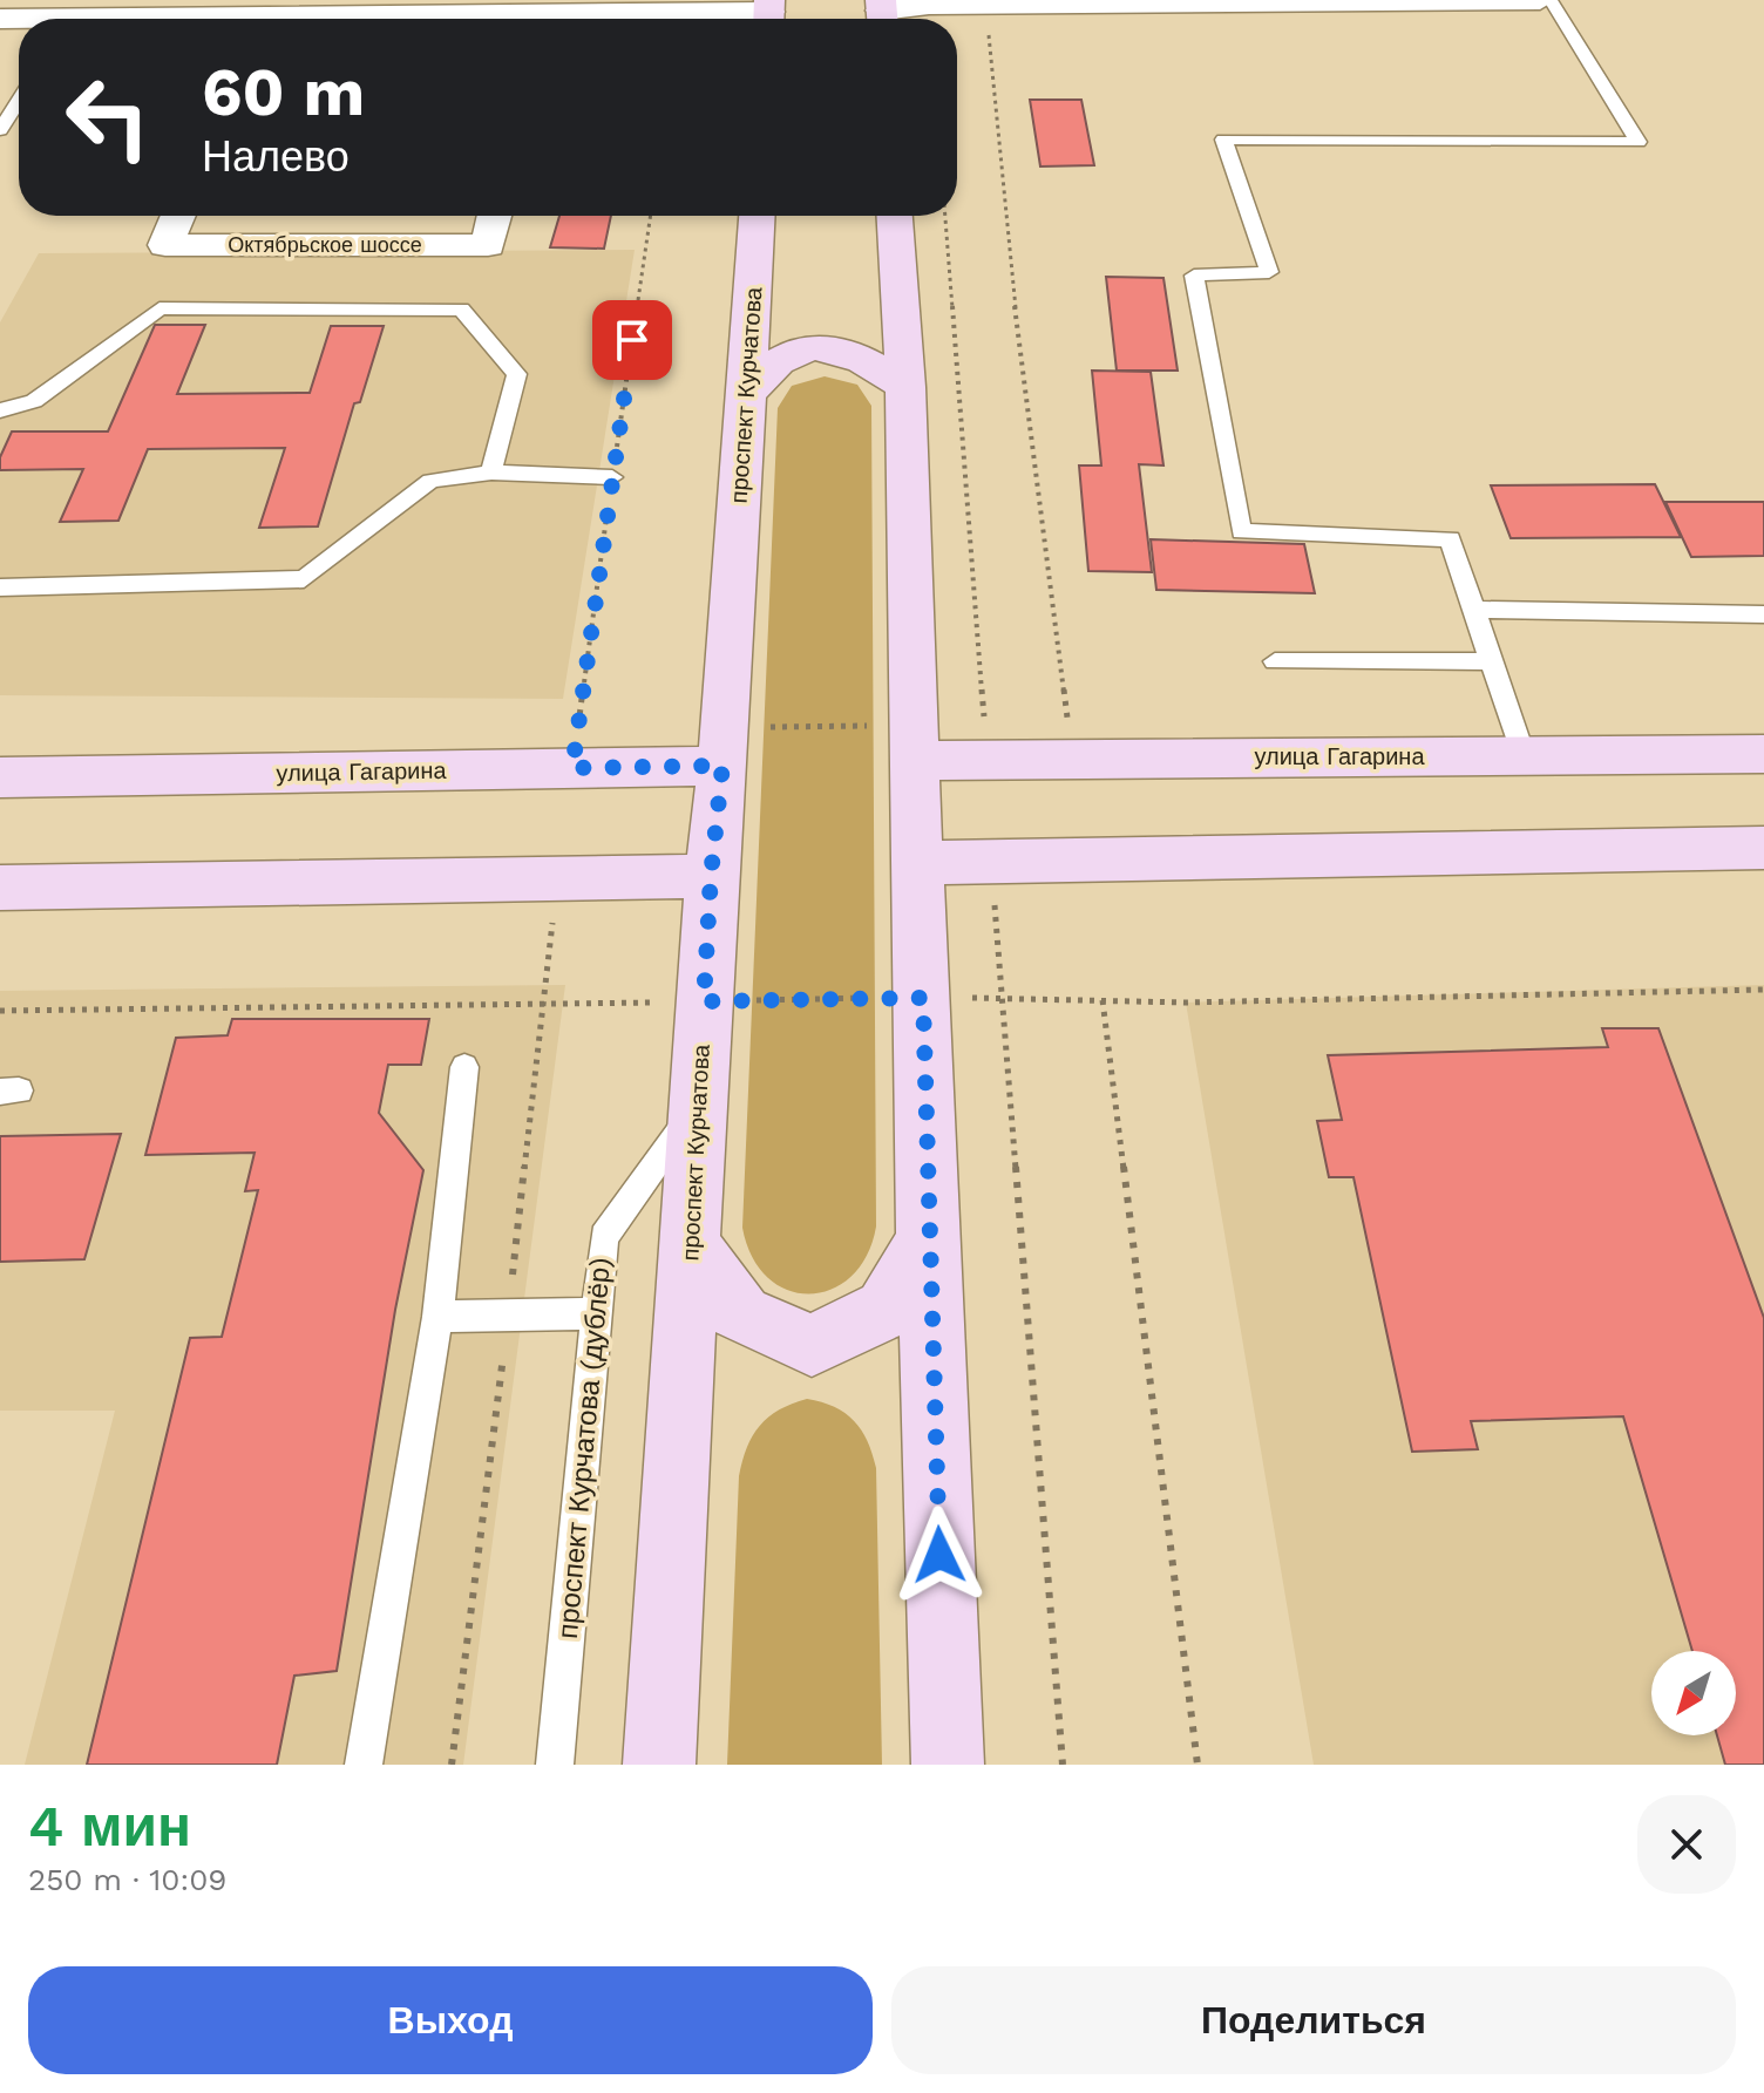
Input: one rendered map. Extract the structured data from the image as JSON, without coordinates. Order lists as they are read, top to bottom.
{
  "streets": {
    "main road": ["проспект Курчатова", "улица Гагарина"],
    "street": ["Октябрьское шоссе"],
    "lane": ["проспект Курчатова (дублёр)"]
  },
  "crossings": [
    ["проспект Курчатова", "улица Гагарина"],
    ["проспект Курчатова", "проспект Курчатова (дублёр)"]
  ],
  "north": "bottom left",
  "page": {
    "turn": ["60 m", "Налево"],
    "heading": ["4 мин", "250 m · 10:09"],
    "buttons": ["Выход", "Поделиться"]
  }
}
